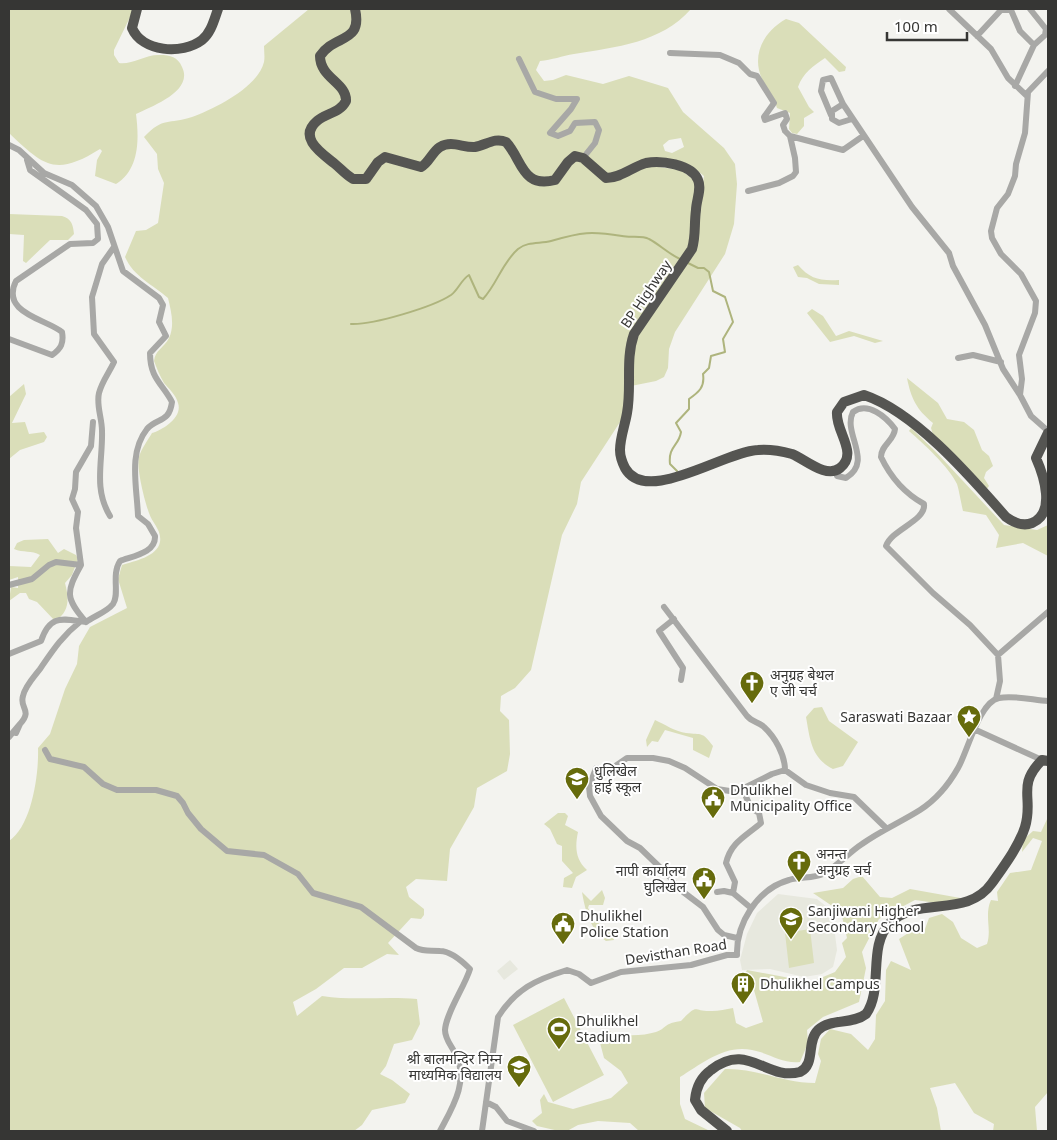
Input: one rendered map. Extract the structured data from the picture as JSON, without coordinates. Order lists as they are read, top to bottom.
{
  "streets": {
    "highway": ["BP Highway"],
    "street": ["Devisthan Road"]
  },
  "places": {
    "church": ["अनुग्रह बेथल ए जी चर्च", "अनन्त अनुग्रह चर्च"],
    "place": ["Saraswati Bazaar"],
    "school or university": ["धुलिखेल हाई स्कूल", "Sanjiwani Higher Secondary School", "श्री बालमन्दिर निम्न माध्यमिक विद्यालय"],
    "public building": ["Dhulikhel Municipality Office", "नापी कार्यालय घुलिखेल", "Dhulikhel Police Station"],
    "building": ["Dhulikhel Campus"],
    "sports": ["Dhulikhel Stadium"]
  },
  "scale_bar": "100 m"
}
